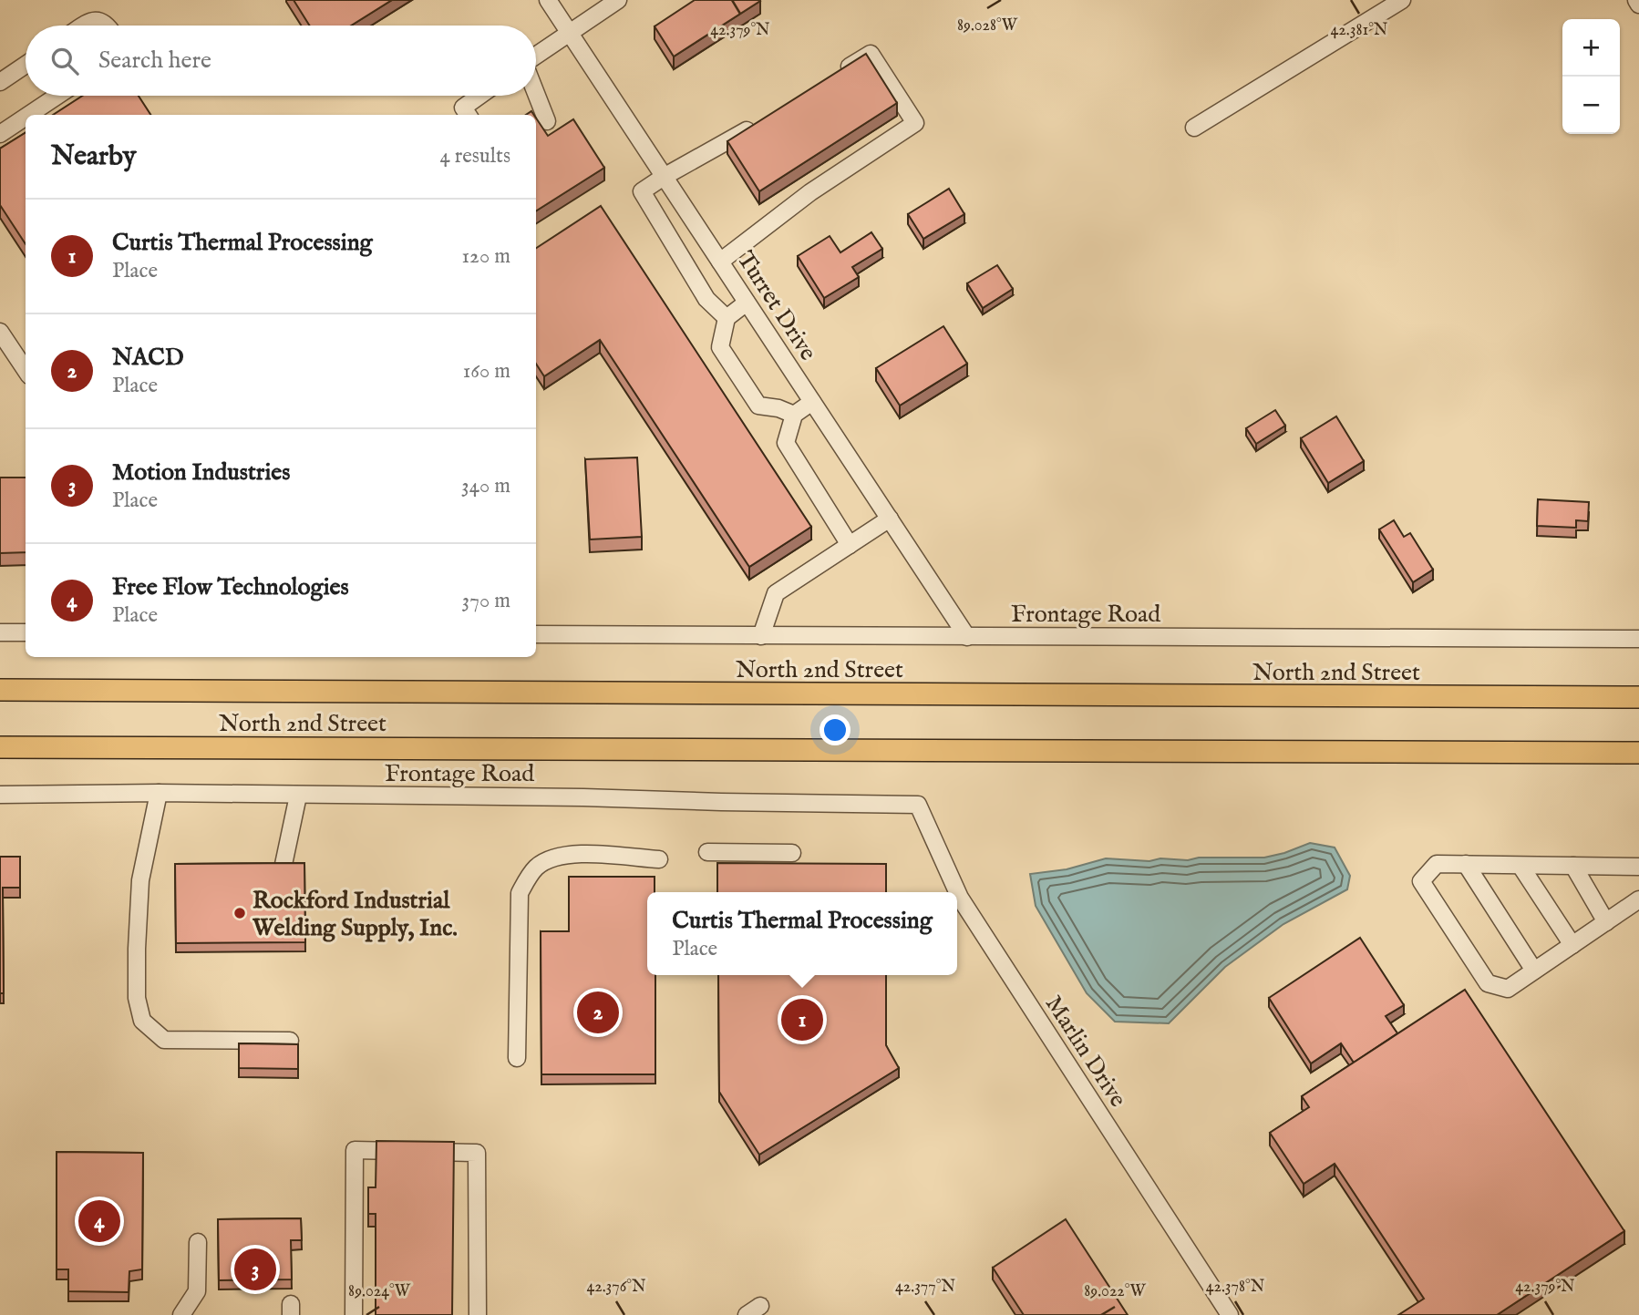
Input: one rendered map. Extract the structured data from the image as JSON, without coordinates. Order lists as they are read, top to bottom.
{
  "streets": {
    "main road": ["North 2nd Street"],
    "street": ["Turret Drive", "Frontage Road", "Marlin Drive"]
  },
  "crossings": [
    ["Turret Drive", "Frontage Road"],
    ["Frontage Road", "Marlin Drive"]
  ],
  "places": ["Rockford Industrial Welding Supply, Inc."],
  "page": {
    "map_buttons": ["+", "−"],
    "search": "Search here",
    "heading": ["Nearby", "4 results"],
    "list": [
      {
        "mark": "1",
        "name": "Curtis Thermal Processing",
        "note": "Place",
        "value": "120 m"
      },
      {
        "mark": "2",
        "name": "NACD",
        "note": "Place",
        "value": "160 m"
      },
      {
        "mark": "3",
        "name": "Motion Industries",
        "note": "Place",
        "value": "340 m"
      },
      {
        "mark": "4",
        "name": "Free Flow Technologies",
        "note": "Place",
        "value": "370 m"
      }
    ],
    "popup": ["Curtis Thermal Processing", "Place"],
    "pins": [
      "2",
      "1",
      "4",
      "3"
    ]
  },
  "coordinates": [
    "89.028°W",
    "42.379°N",
    "42.381°N",
    "42.376°N",
    "42.377°N",
    "42.378°N",
    "89.024°W",
    "89.022°W"
  ]
}
